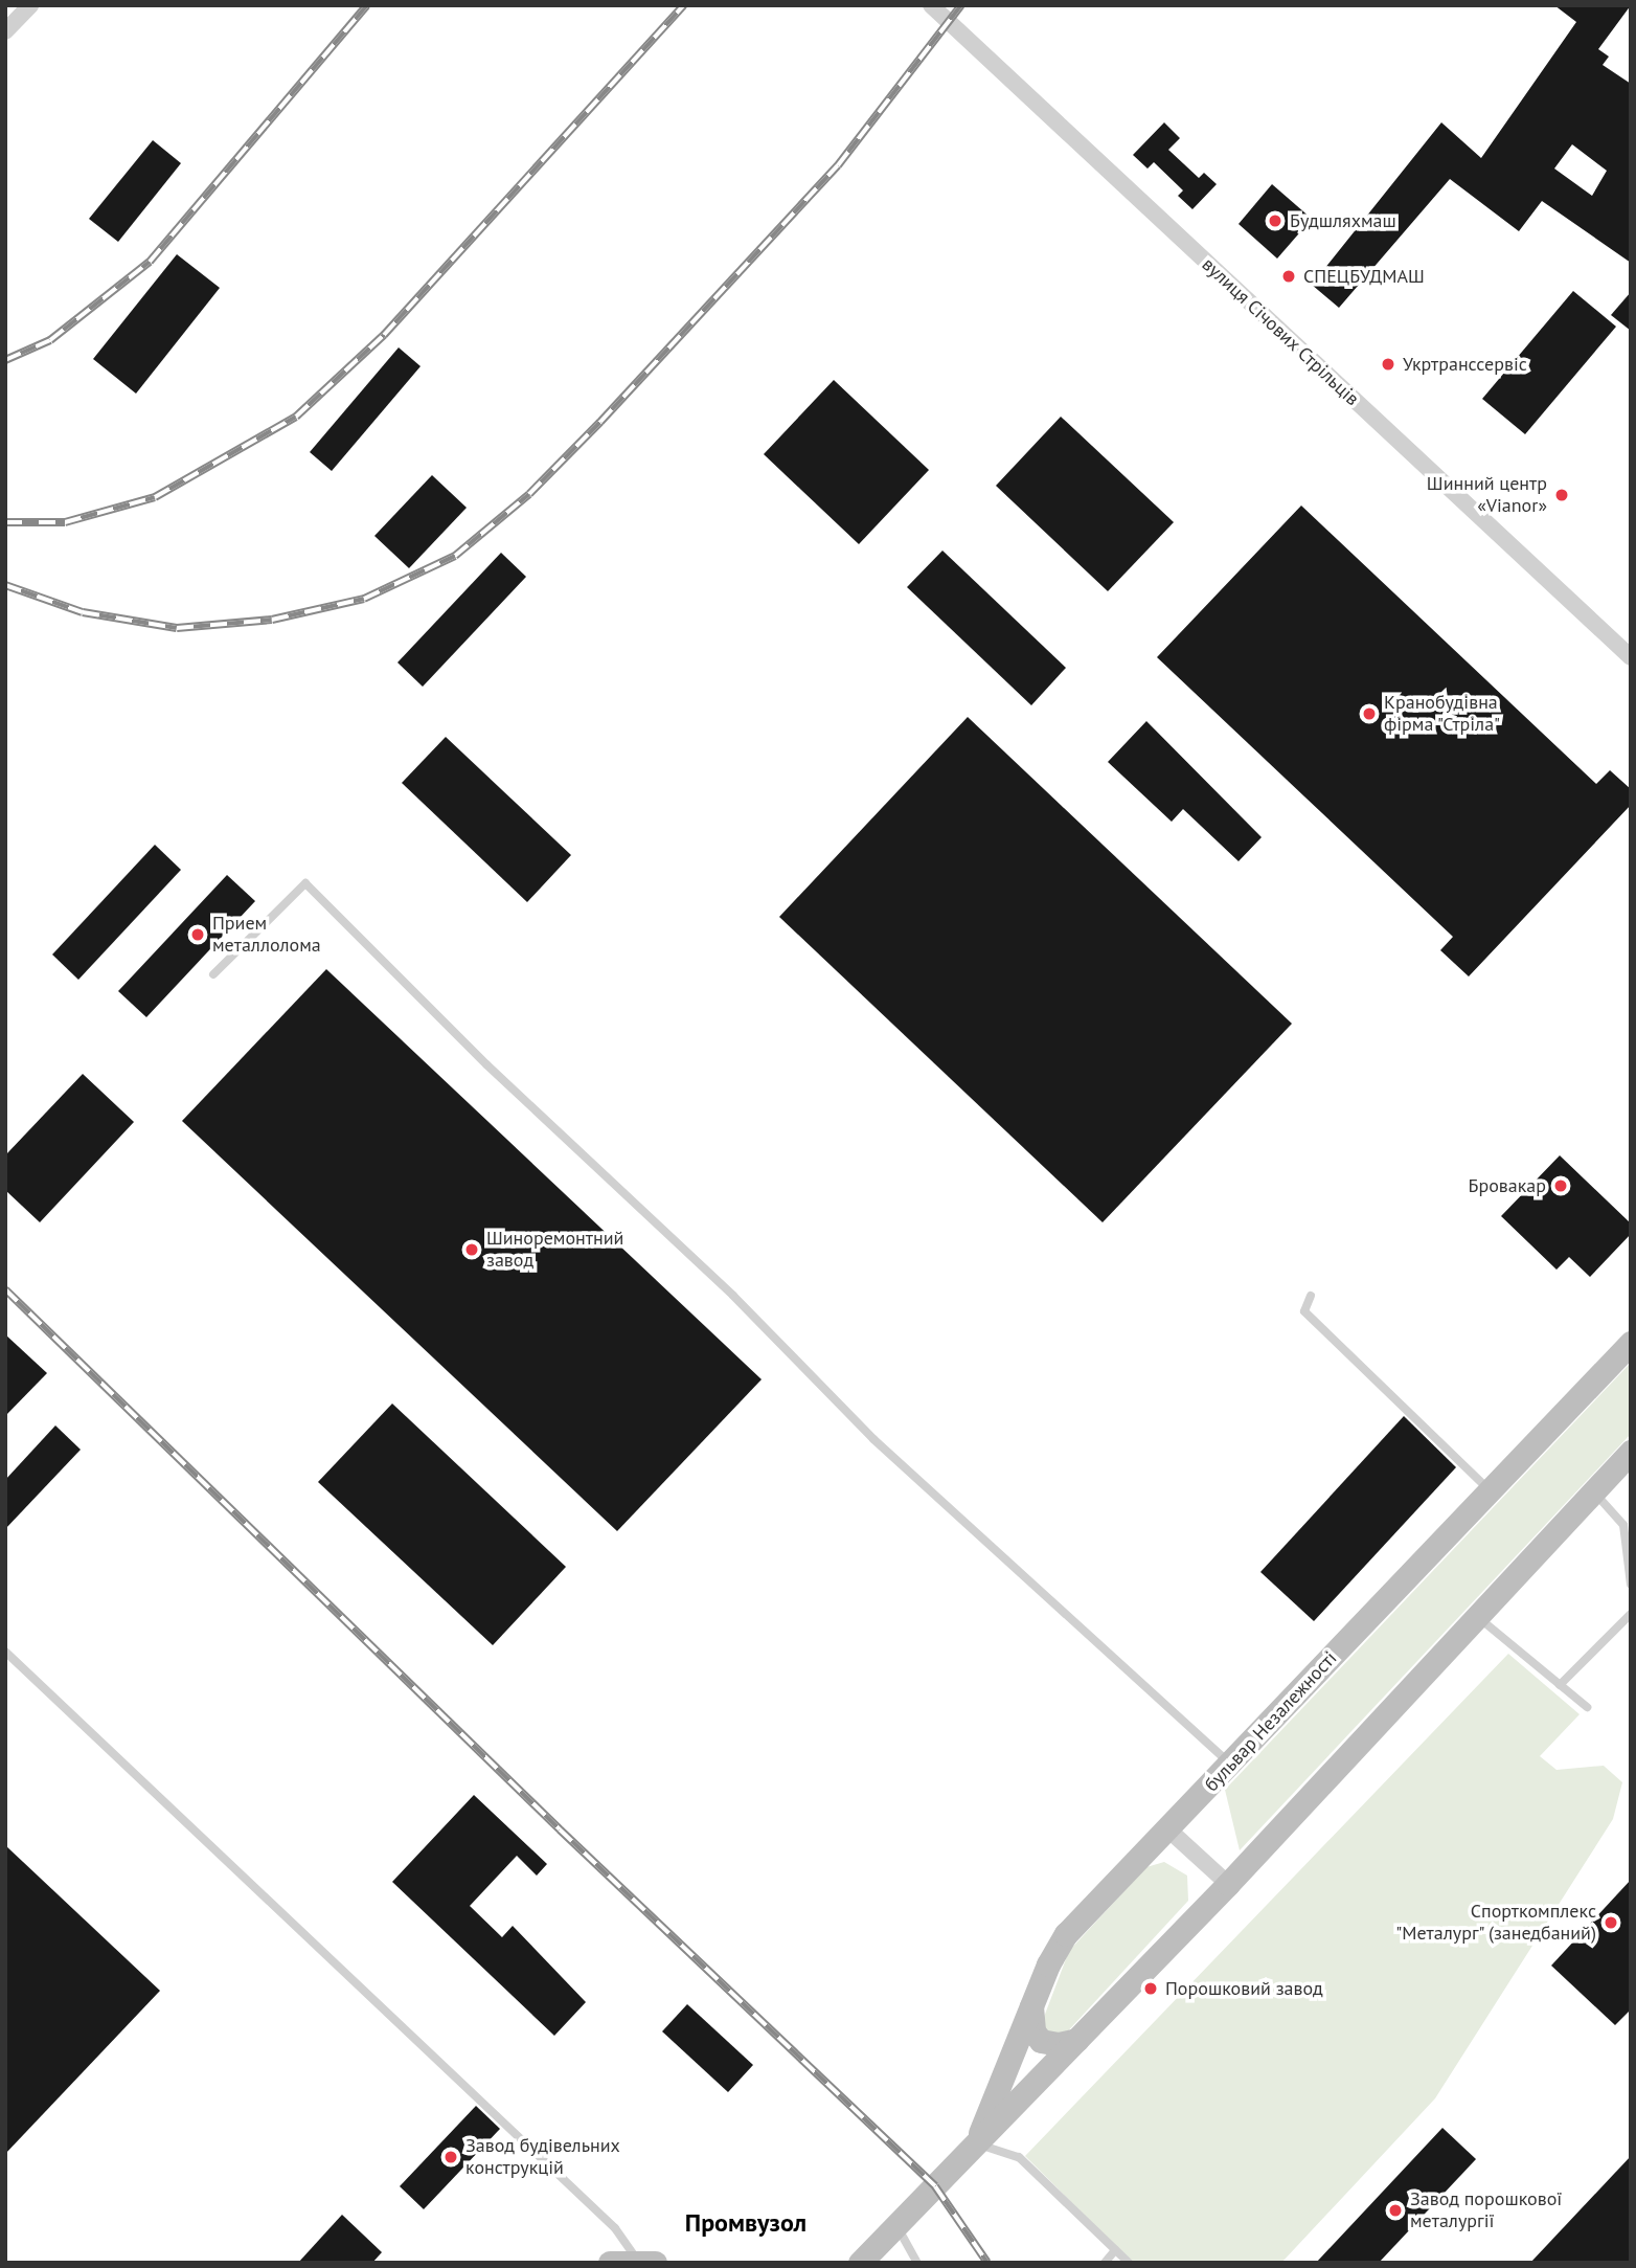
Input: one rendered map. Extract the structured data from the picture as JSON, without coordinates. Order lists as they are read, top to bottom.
{
  "streets": {
    "street": ["вулиця Січових Стрільців", "бульвар Незалежності"]
  },
  "districts": ["Промвузол"],
  "places": [
    "Будшляхмаш",
    "СПЕЦБУДМАШ",
    "Укртранссервіс",
    "Шинний центр «Vianor»",
    "Кранобудівна фірма \"Стріла\"",
    "Прием металлолома",
    "Бровакар",
    "Шиноремонтний завод",
    "Спорткомплекс \"Металург\" (занедбаний)",
    "Порошковий завод",
    "Завод будівельних конструкцій",
    "Завод порошкової металургії"
  ]
}
